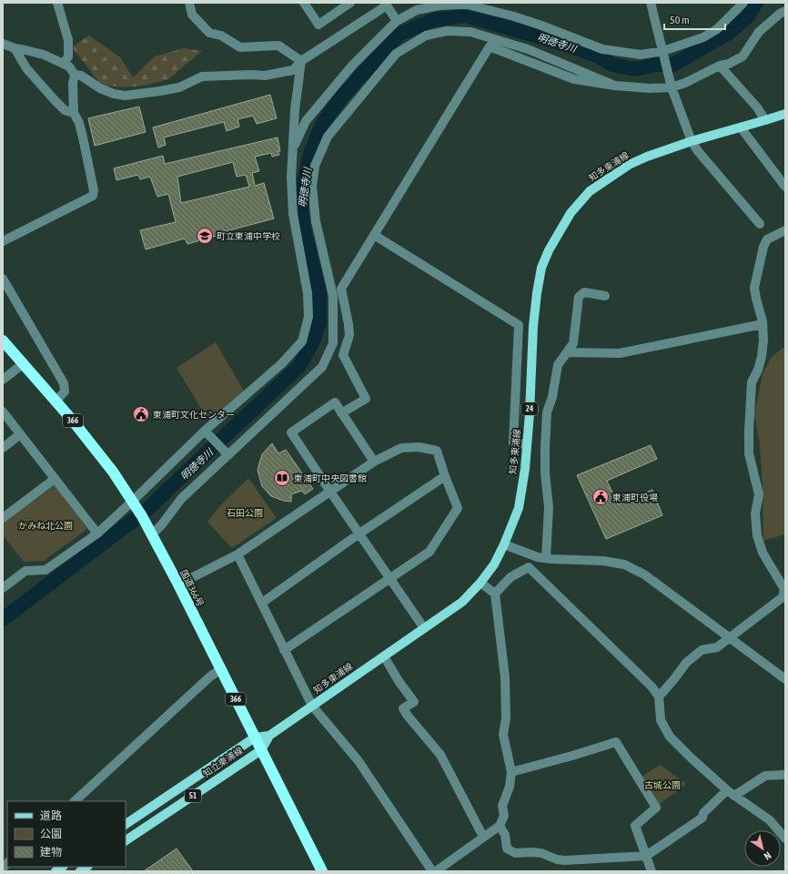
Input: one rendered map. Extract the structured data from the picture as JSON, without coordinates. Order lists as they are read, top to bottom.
{
  "streets": {
    "highway": ["366", "国道366号"],
    "main road": [
      "知多東浦線",
      "24",
      "知立東浦線",
      "51"
    ]
  },
  "crossings": [
    ["知多東浦線", "国道366号"],
    ["知多東浦線", "知立東浦線"],
    ["国道366号", "知立東浦線"]
  ],
  "water": ["明徳寺川"],
  "parks": ["石田公園", "かみね北公園", "古城公園"],
  "places": {
    "school or university": ["町立東浦中学校"],
    "public building": ["東浦町文化センター", "東浦町役場"],
    "library": ["東浦町中央図書館"]
  },
  "legend": ["道路", "公園", "建物"],
  "scale_bar": "50 m",
  "north": "bottom right"
}
